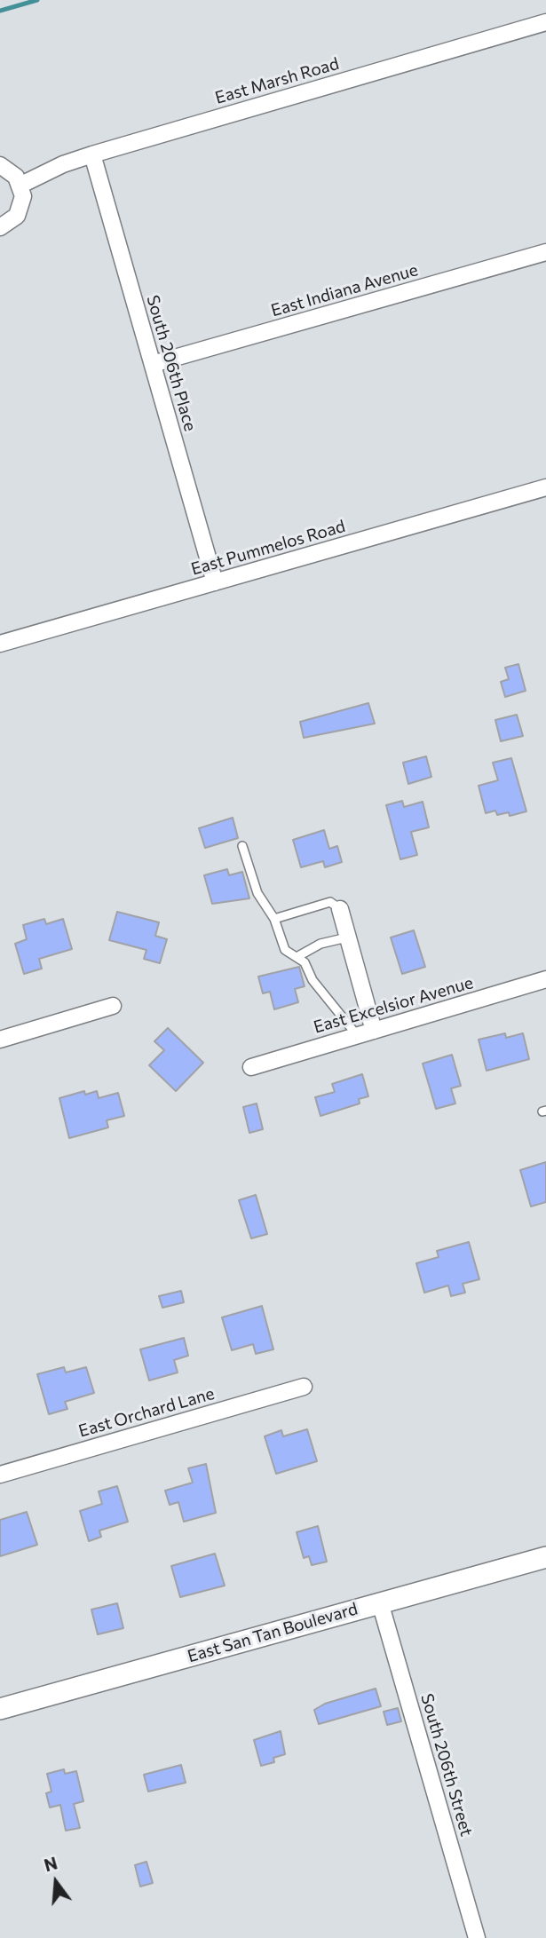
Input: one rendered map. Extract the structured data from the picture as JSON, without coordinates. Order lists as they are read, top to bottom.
{
  "streets": {
    "street": [
      "East Marsh Road",
      "East Indiana Avenue",
      "South 206th Place",
      "East Pummelos Road",
      "East Excelsior Avenue",
      "East Orchard Lane",
      "East San Tan Boulevard",
      "South 206th Street"
    ]
  },
  "crossings": [
    ["East Marsh Road", "South 206th Place"],
    ["East Indiana Avenue", "South 206th Place"],
    ["South 206th Place", "East Pummelos Road"],
    ["East San Tan Boulevard", "South 206th Street"]
  ],
  "north": "top"
}
